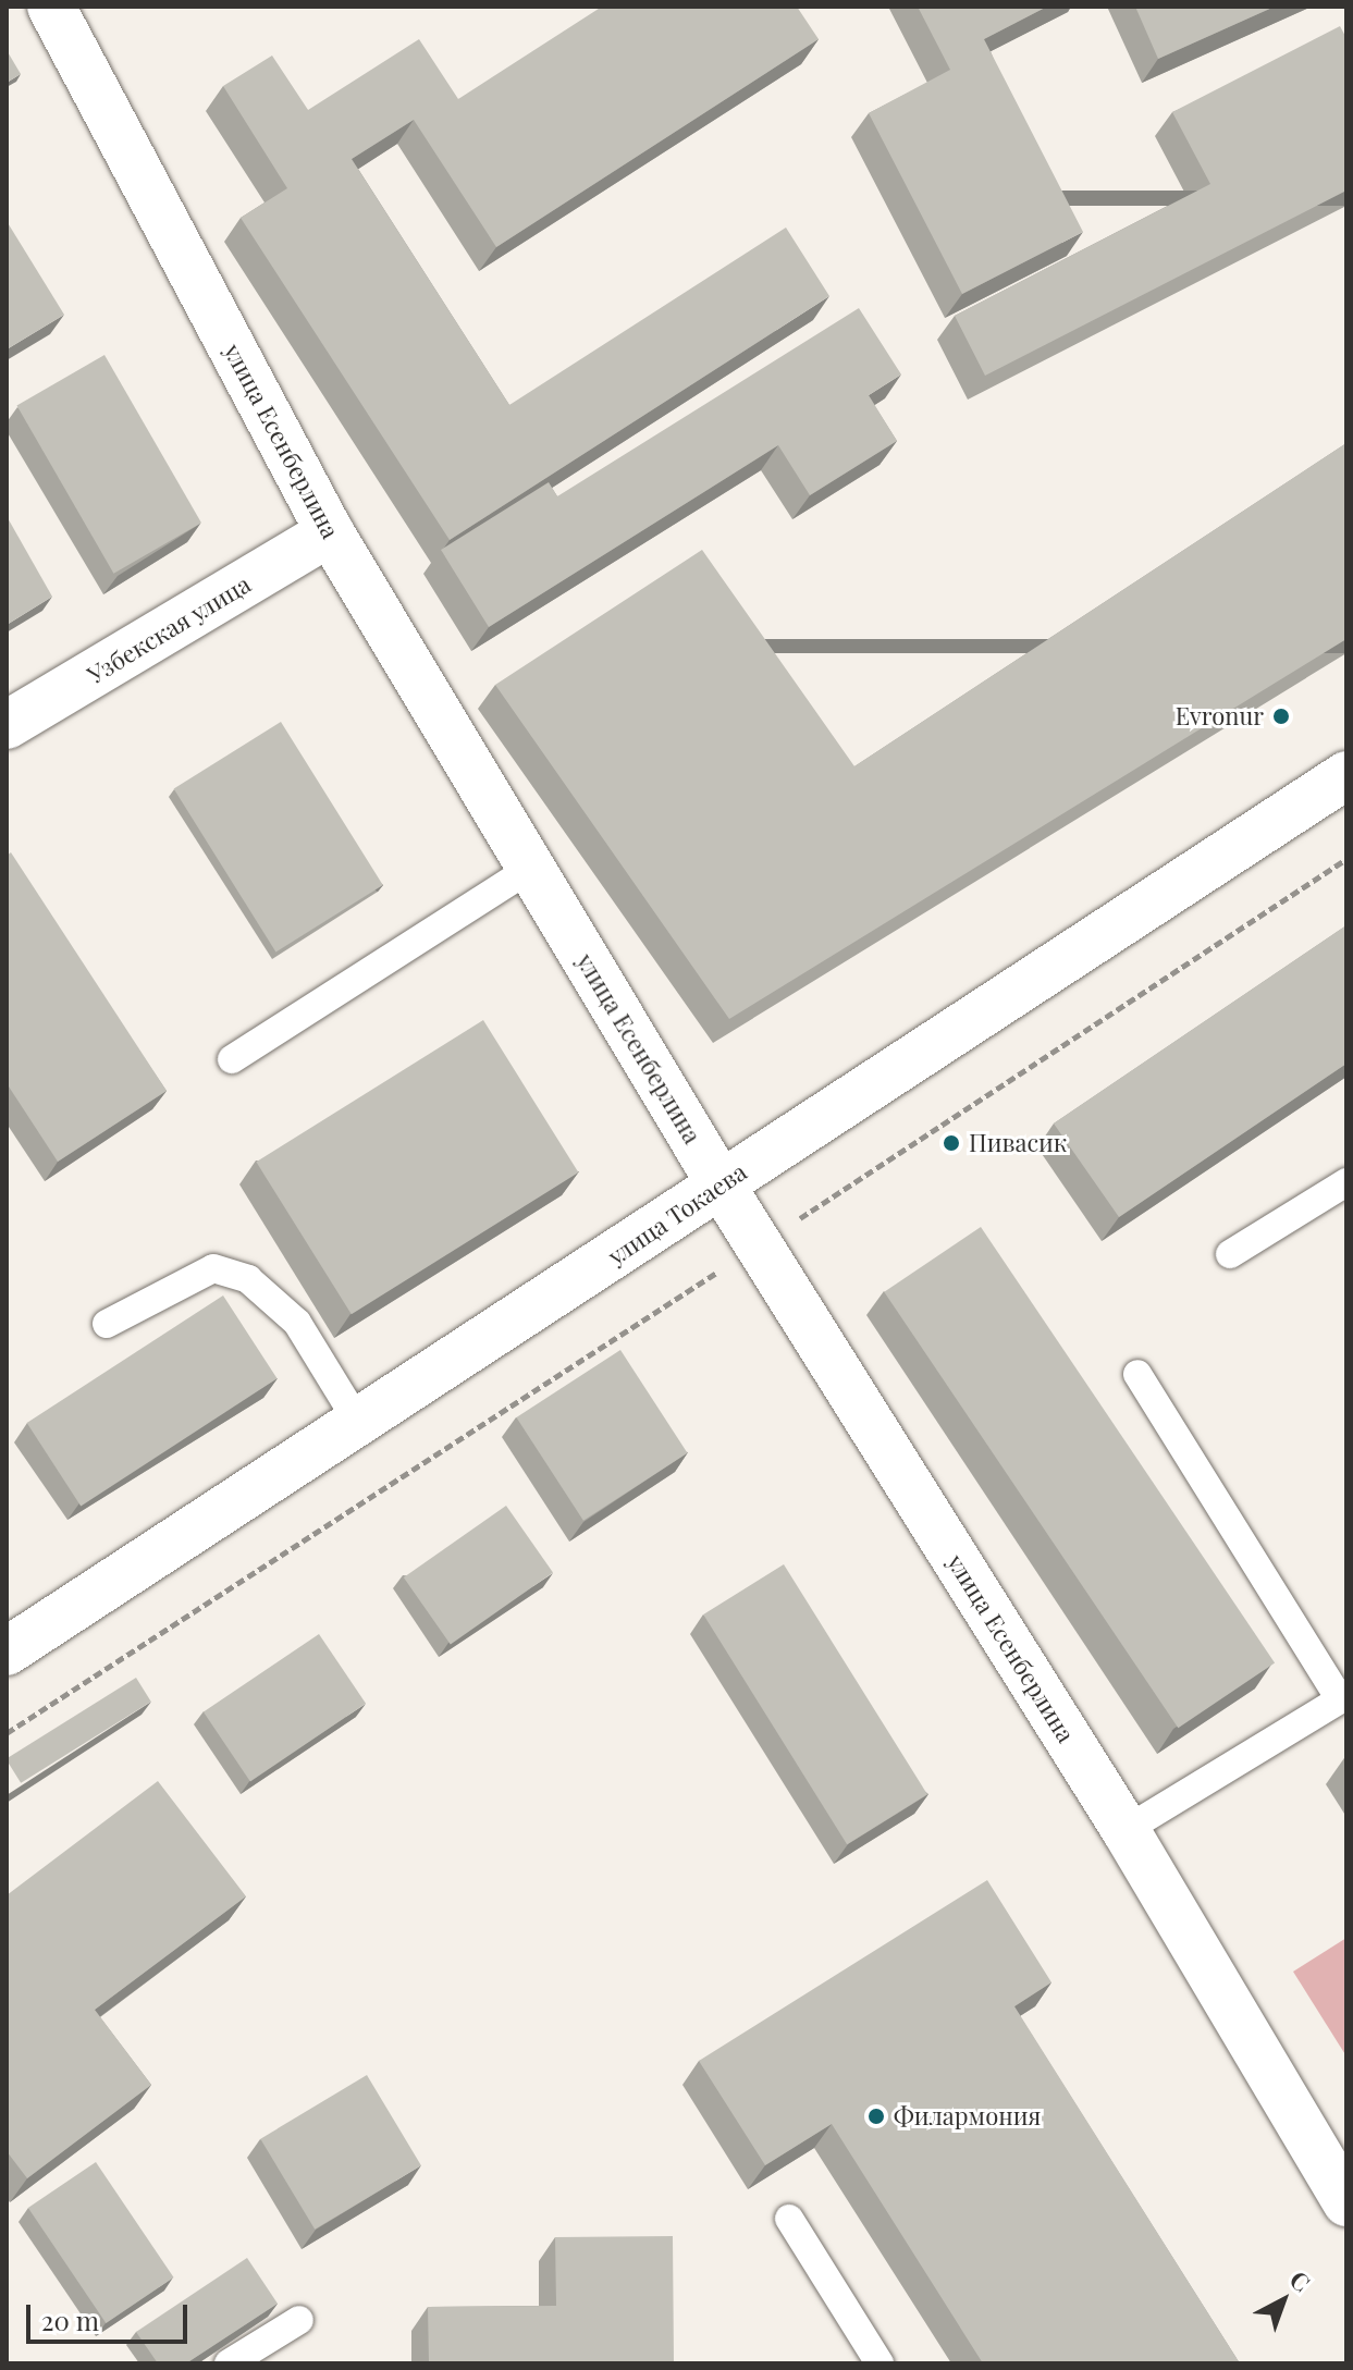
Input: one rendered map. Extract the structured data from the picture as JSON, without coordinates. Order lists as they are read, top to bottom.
{
  "streets": {
    "street": ["улица Есенберлина", "Узбекская улица", "улица Токаева"]
  },
  "crossings": [
    ["улица Есенберлина", "Узбекская улица"],
    ["улица Есенберлина", "улица Токаева"]
  ],
  "places": ["Evronur", "Пивасик", "Филармония"],
  "scale_bar": "20 m",
  "north": "top right"
}
